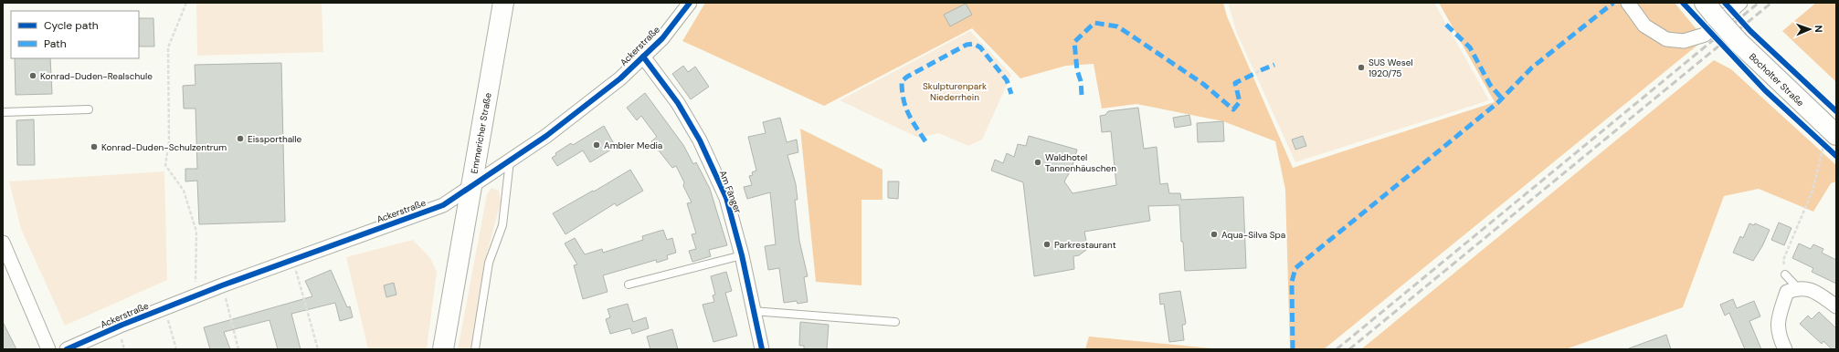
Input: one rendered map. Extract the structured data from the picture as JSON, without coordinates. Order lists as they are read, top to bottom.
{
  "streets": {
    "main road": ["Bocholter Straße", "Emmericher Straße"],
    "street": ["Ackerstraße", "Am Fänger"]
  },
  "crossings": [
    ["Ackerstraße", "Emmericher Straße"],
    ["Ackerstraße", "Am Fänger"]
  ],
  "parks": ["Skulpturenpark Niederrhein"],
  "places": [
    "SUS Wesel 1920/75",
    "Konrad-Duden-Realschule",
    "Eissporthalle",
    "Ambler Media",
    "Konrad-Duden-Schulzentrum",
    "Waldhotel Tannenhäuschen",
    "Aqua-Silva Spa",
    "Parkrestaurant"
  ],
  "legend": ["Cycle path", "Path"],
  "north": "right"
}
